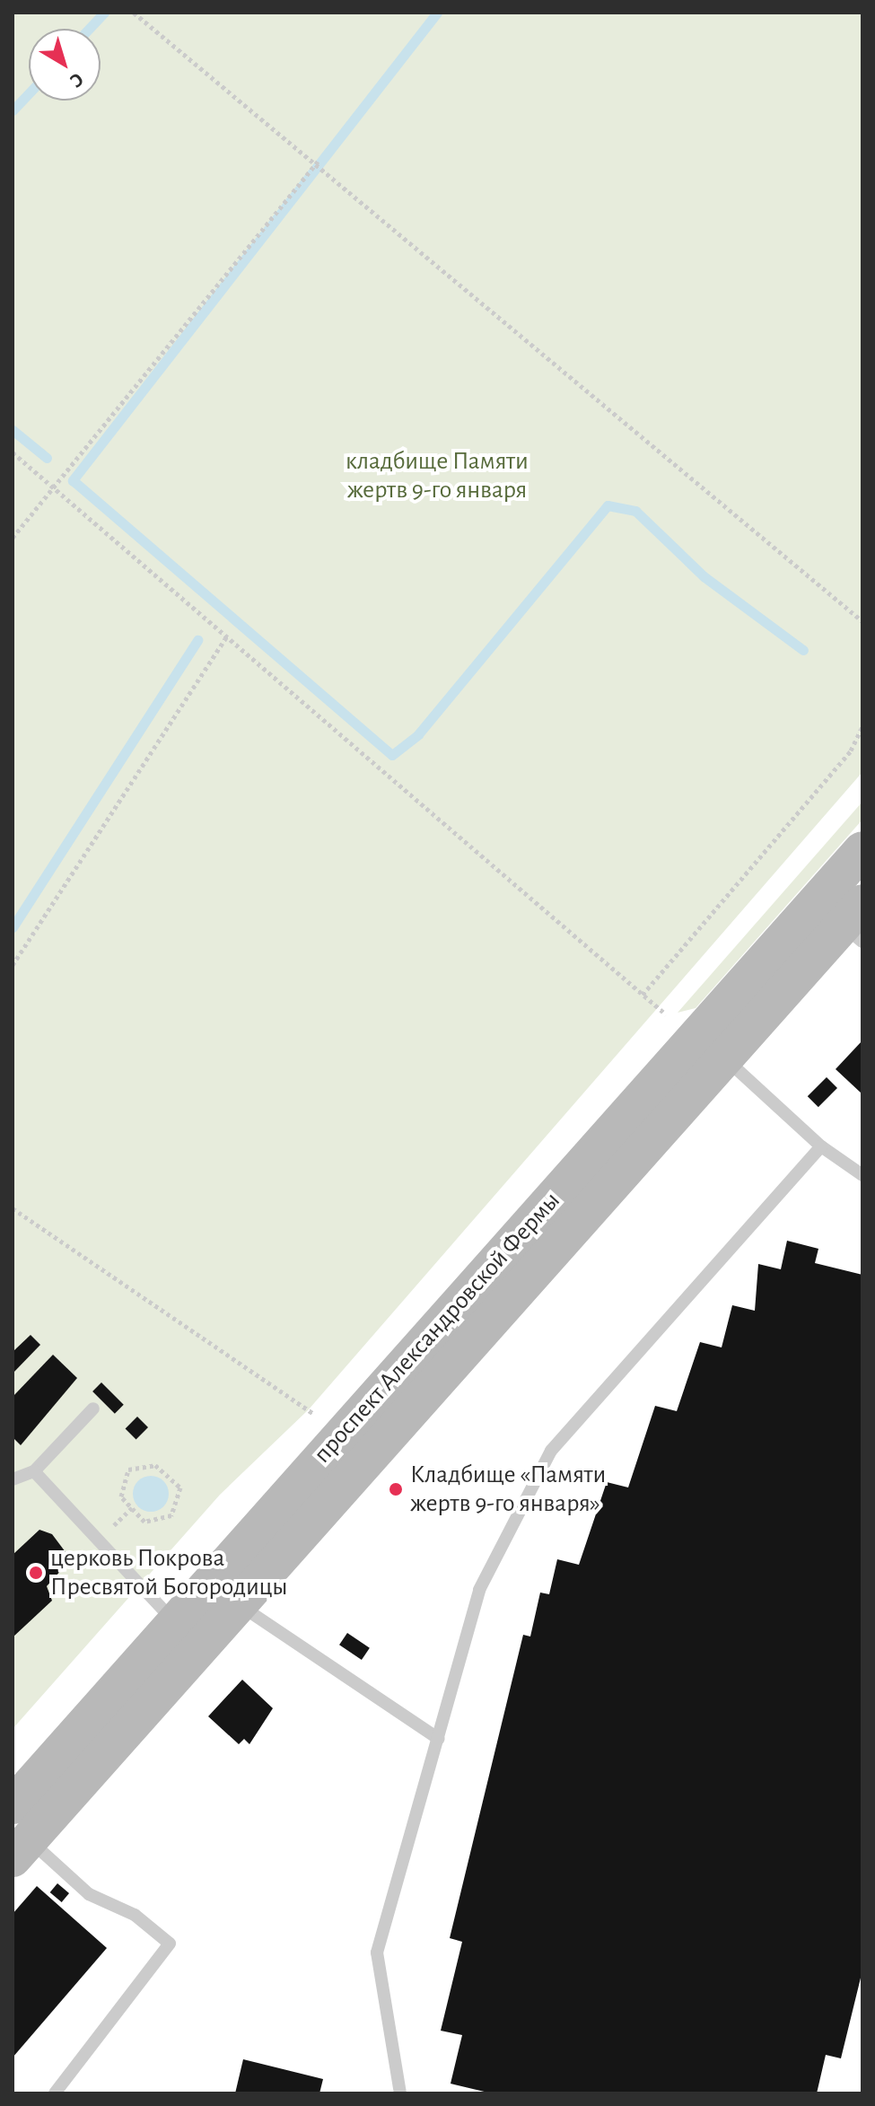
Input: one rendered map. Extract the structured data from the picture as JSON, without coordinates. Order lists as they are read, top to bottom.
{
  "streets": {
    "main road": ["проспект Александровской Фермы"]
  },
  "parks": ["кладбище Памяти жертв 9-го января"],
  "places": ["Кладбище «Памяти жертв 9-го января»", "церковь Покрова Пресвятой Богородицы"],
  "north": "bottom right"
}
